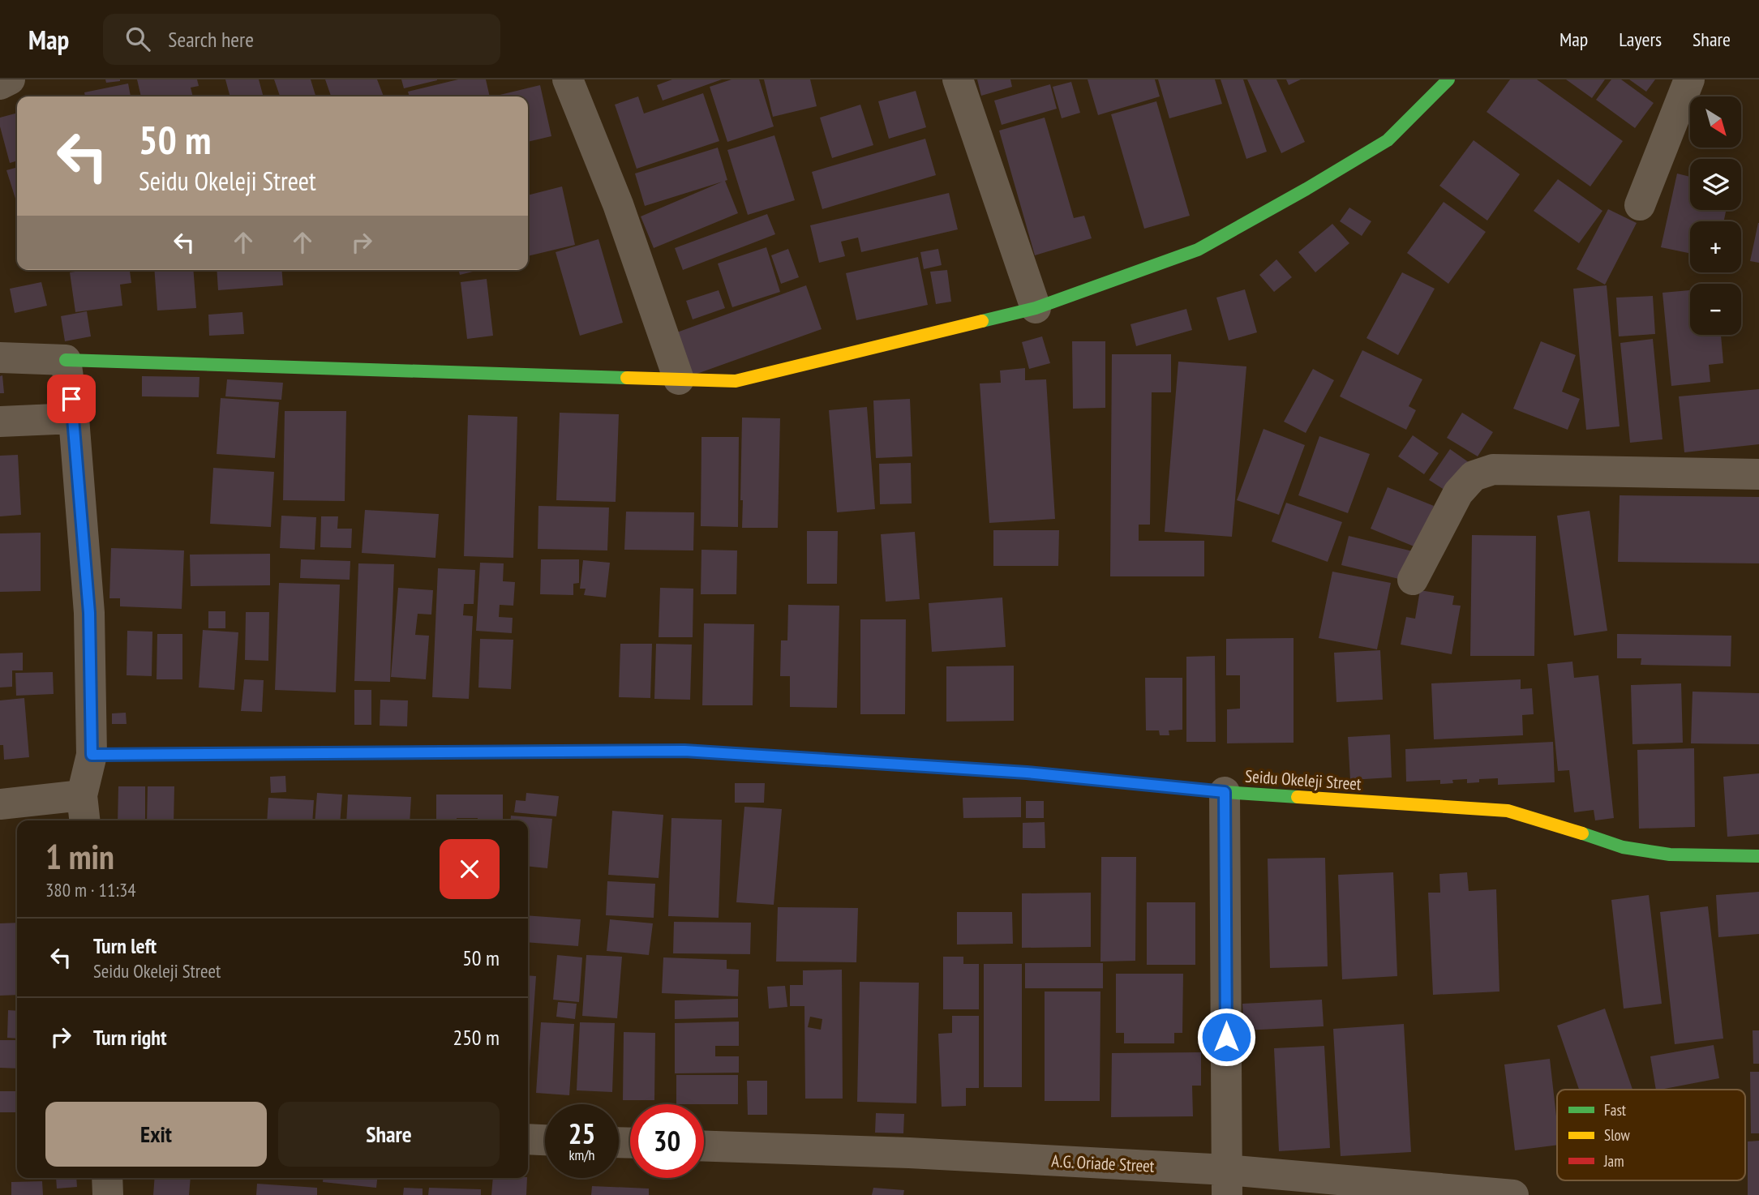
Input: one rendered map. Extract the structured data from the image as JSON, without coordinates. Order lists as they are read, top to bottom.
{
  "streets": {
    "street": ["Seidu Okeleji Street", "A.G. Oriade Street"]
  },
  "legend": ["Fast", "Slow", "Jam"],
  "north": "bottom right",
  "page": {
    "header": "Map",
    "search": "Search here",
    "nav": ["Map", "Layers", "Share"],
    "map_buttons": ["+", "−"],
    "turn": ["50 m", "Seidu Okeleji Street"],
    "heading": ["1 min", "380 m · 11:34"],
    "list": [
      {
        "name": "Turn left",
        "note": "Seidu Okeleji Street",
        "value": "50 m"
      },
      {
        "name": "Turn right",
        "value": "250 m"
      }
    ],
    "buttons": ["Exit", "Share"],
    "speed": "25 km/h",
    "limit": "30"
  }
}
